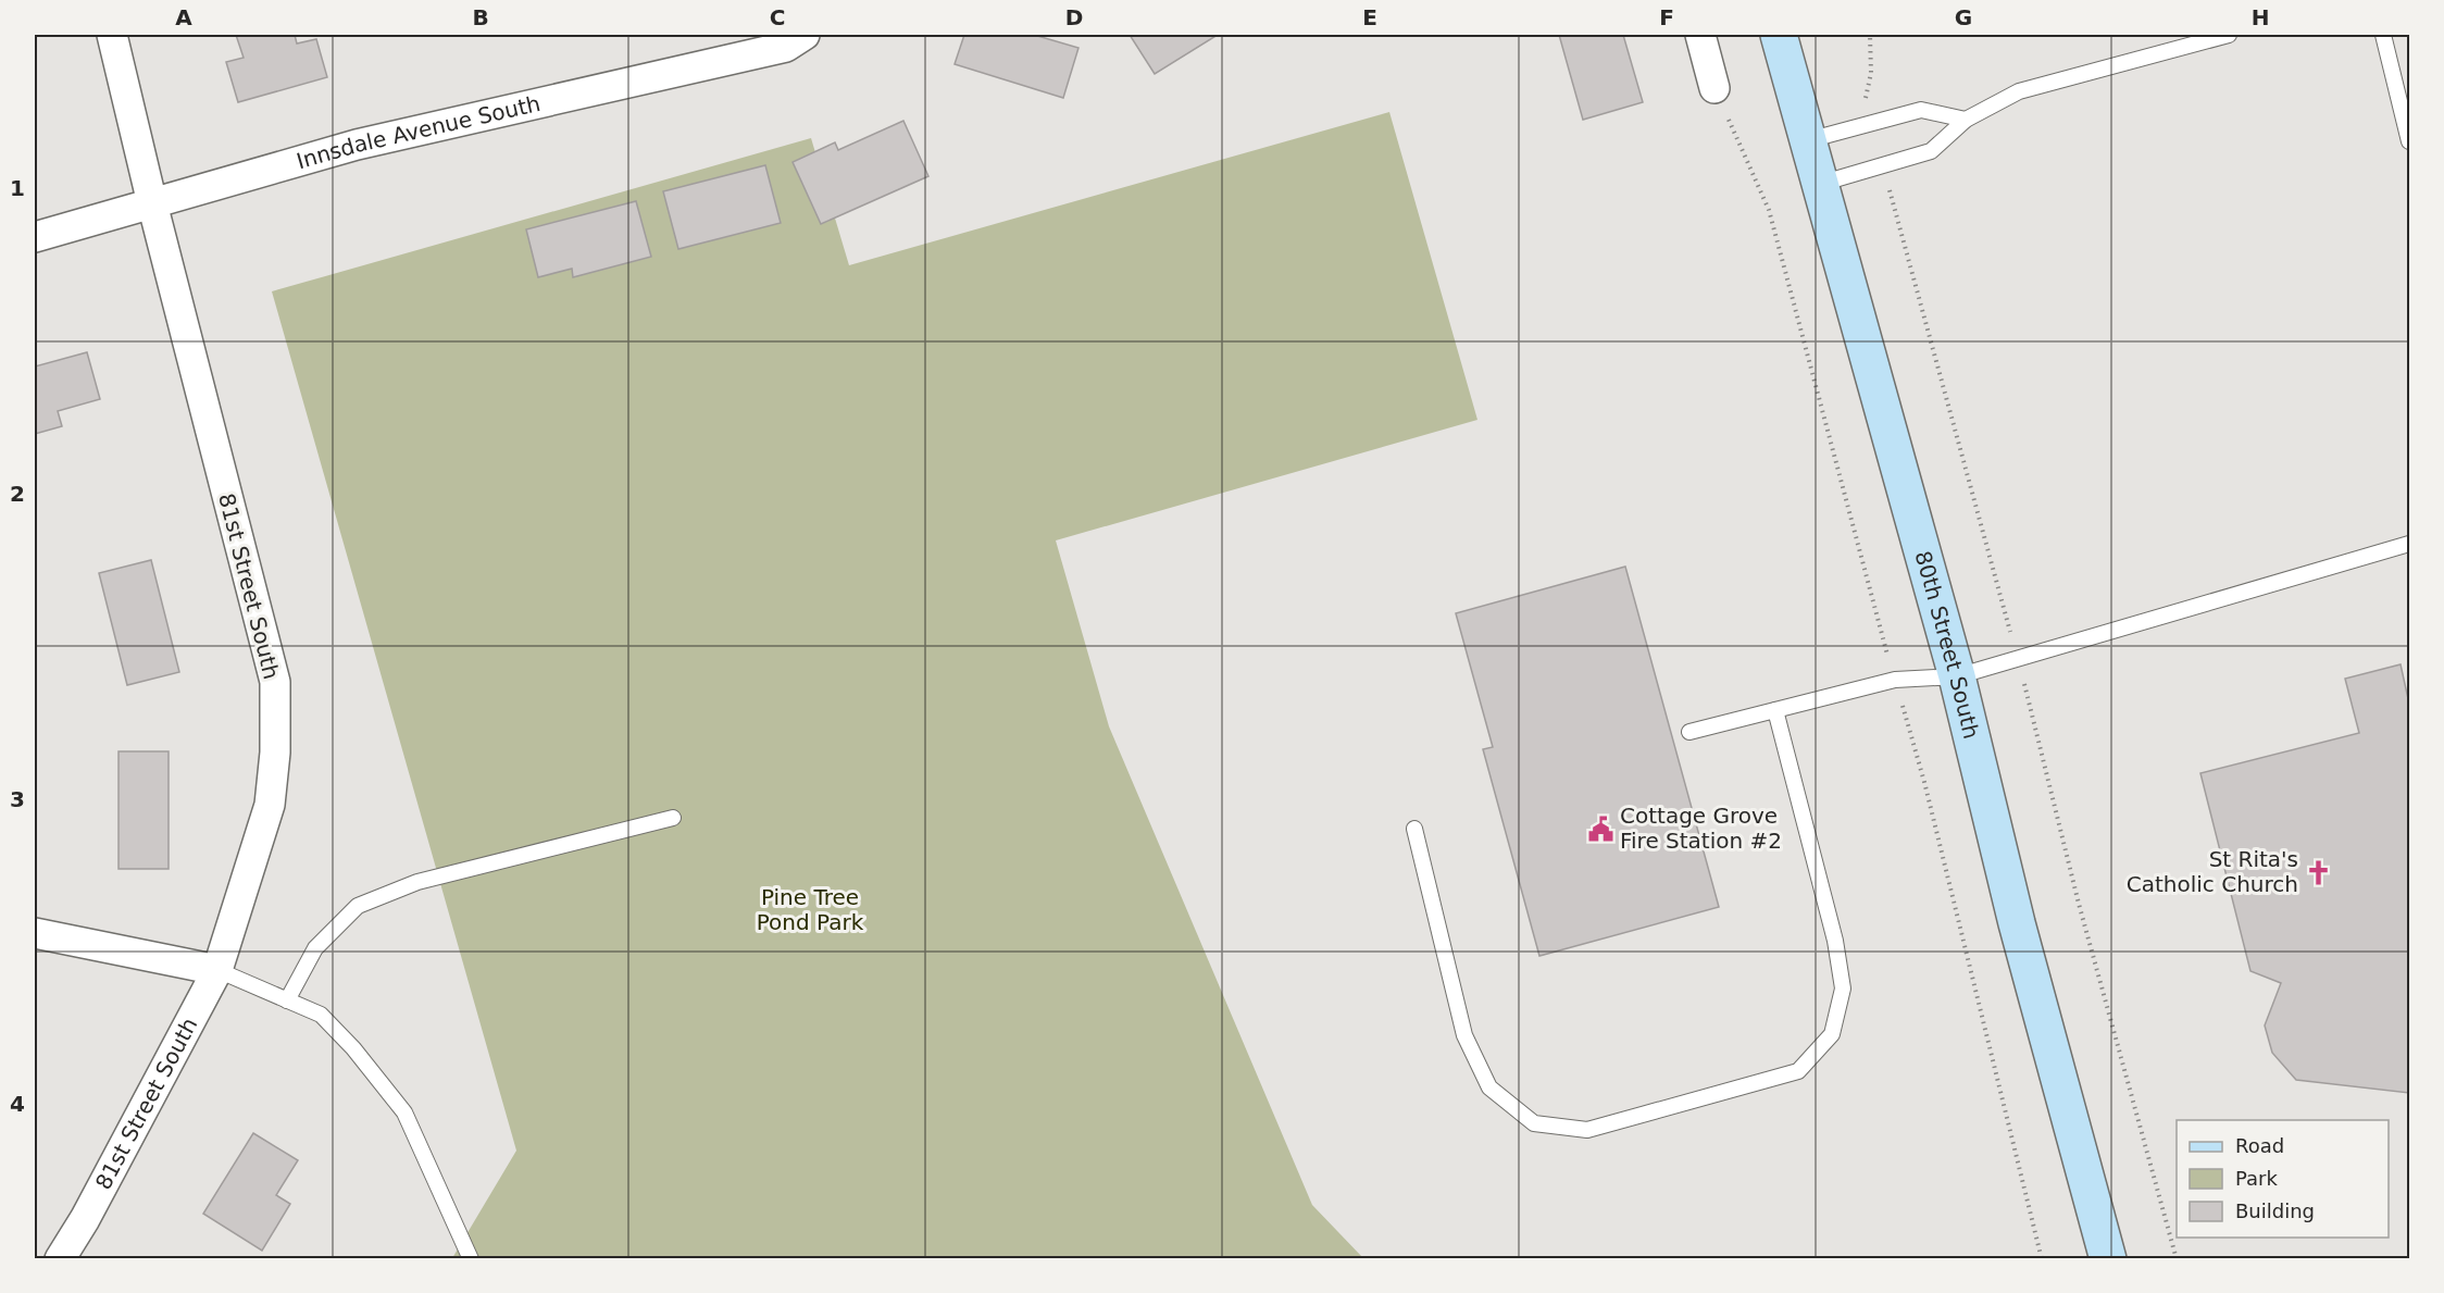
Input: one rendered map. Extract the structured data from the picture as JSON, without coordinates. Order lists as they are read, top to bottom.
{
  "streets": {
    "main road": ["80th Street South"],
    "street": ["Innsdale Avenue South", "81st Street South"]
  },
  "crossings": [
    ["Innsdale Avenue South", "81st Street South"]
  ],
  "parks": ["Pine Tree Pond Park"],
  "places": {
    "public building": ["Cottage Grove Fire Station #2"],
    "church": ["St Rita's Catholic Church"]
  },
  "legend": ["Road", "Park", "Building"],
  "grid": {
    "columns": [
      "A",
      "B",
      "C",
      "D",
      "E",
      "F",
      "G",
      "H"
    ],
    "rows": [
      "1",
      "2",
      "3",
      "4"
    ]
  }
}
